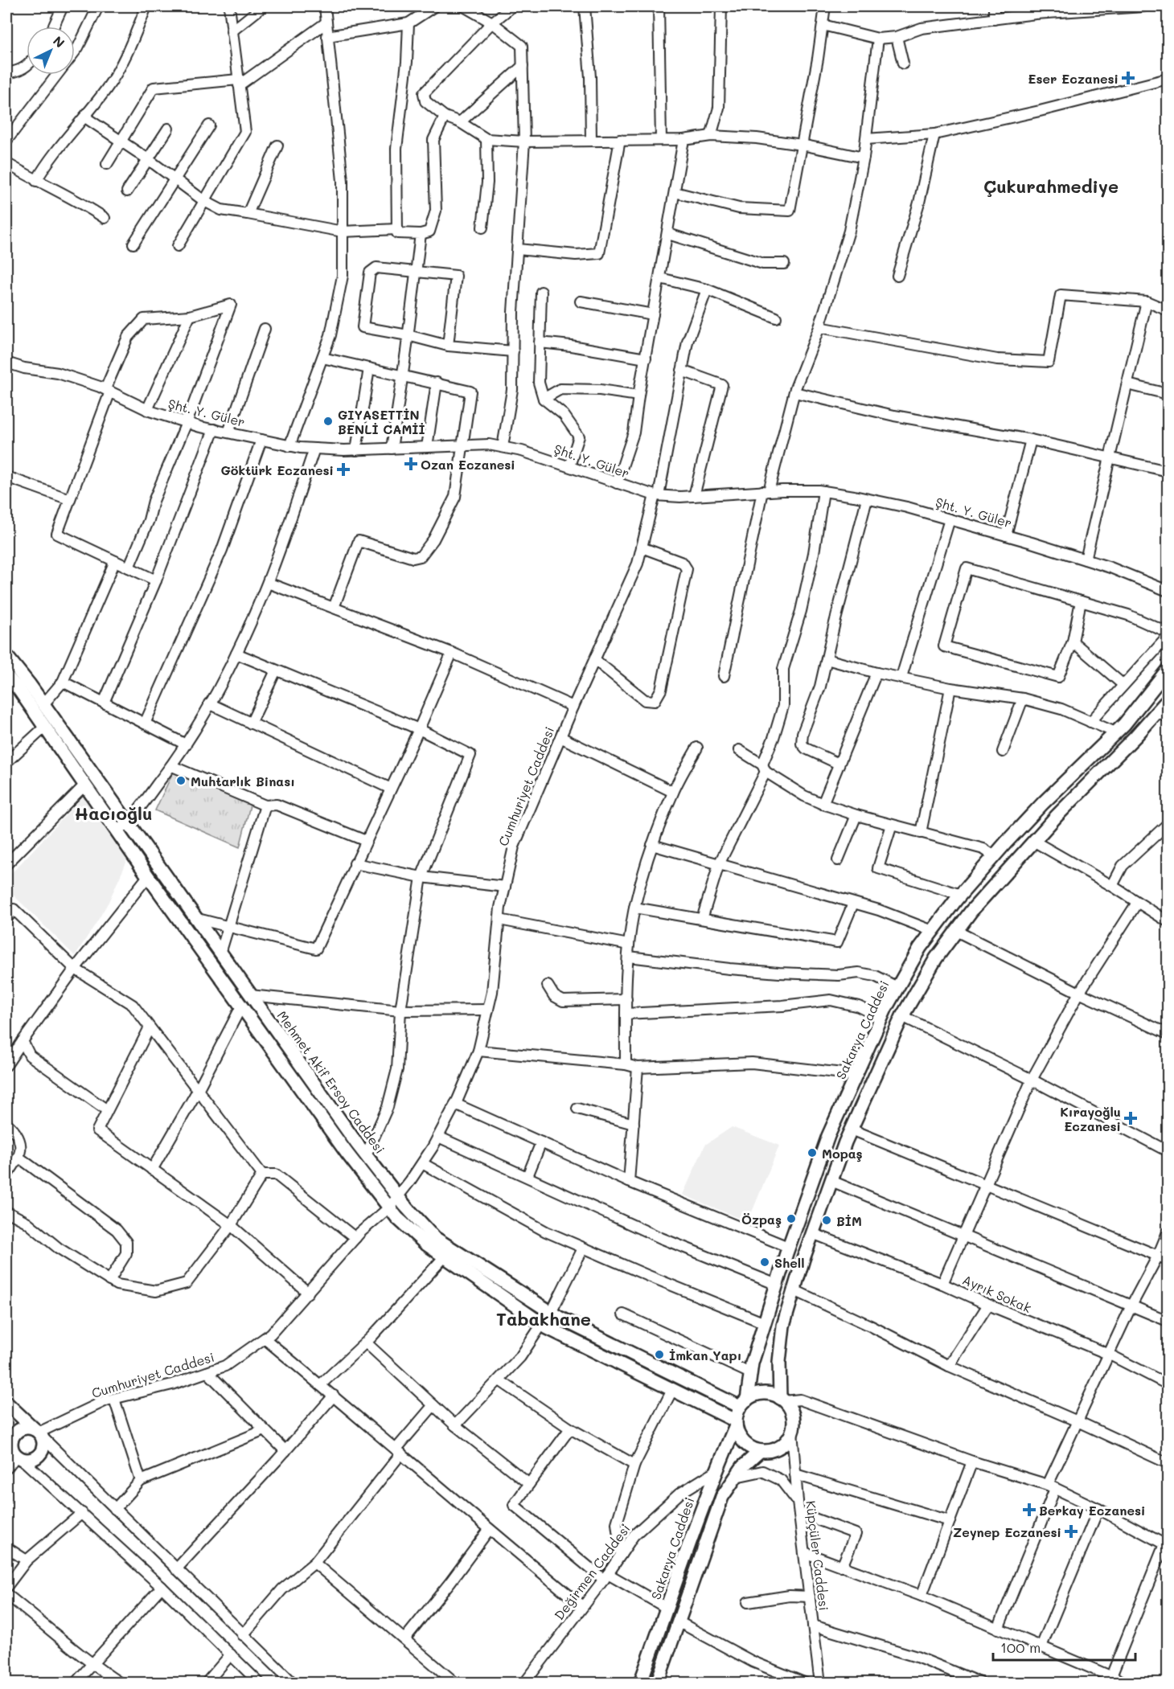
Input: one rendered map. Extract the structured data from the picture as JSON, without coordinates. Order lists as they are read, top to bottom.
{
  "streets": {
    "main road": ["Sakarya Caddesi", "Mehmet Akif Ersoy Caddesi"],
    "street": [
      "Şht. Y. Güler",
      "Cumhuriyet Caddesi",
      "Ayrık Sokak",
      "Küpçüler Caddesi",
      "Değirmen Caddesi"
    ]
  },
  "crossings": [
    ["Şht. Y. Güler", "Cumhuriyet Caddesi"],
    ["Cumhuriyet Caddesi", "Mehmet Akif Ersoy Caddesi"],
    ["Sakarya Caddesi", "Mehmet Akif Ersoy Caddesi"],
    ["Sakarya Caddesi", "Küpçüler Caddesi"],
    ["Sakarya Caddesi", "Değirmen Caddesi"],
    ["Mehmet Akif Ersoy Caddesi", "Küpçüler Caddesi"]
  ],
  "districts": ["Çukurahmediye", "Hacıoğlu", "Tabakhane"],
  "places": {
    "health": [
      "Eser Eczanesi",
      "Ozan Eczanesi",
      "Göktürk Eczanesi",
      "Kırayoğlu Eczanesi",
      "Berkay Eczanesi",
      "Zeynep Eczanesi"
    ],
    "other": [
      "GIYASETTİN BENLİ CAMİİ",
      "Muhtarlık Binası",
      "Mopaş",
      "Özpaş",
      "BİM",
      "Shell",
      "İmkan Yapı"
    ]
  },
  "scale_bar": "100 m",
  "north": "top right"
}
